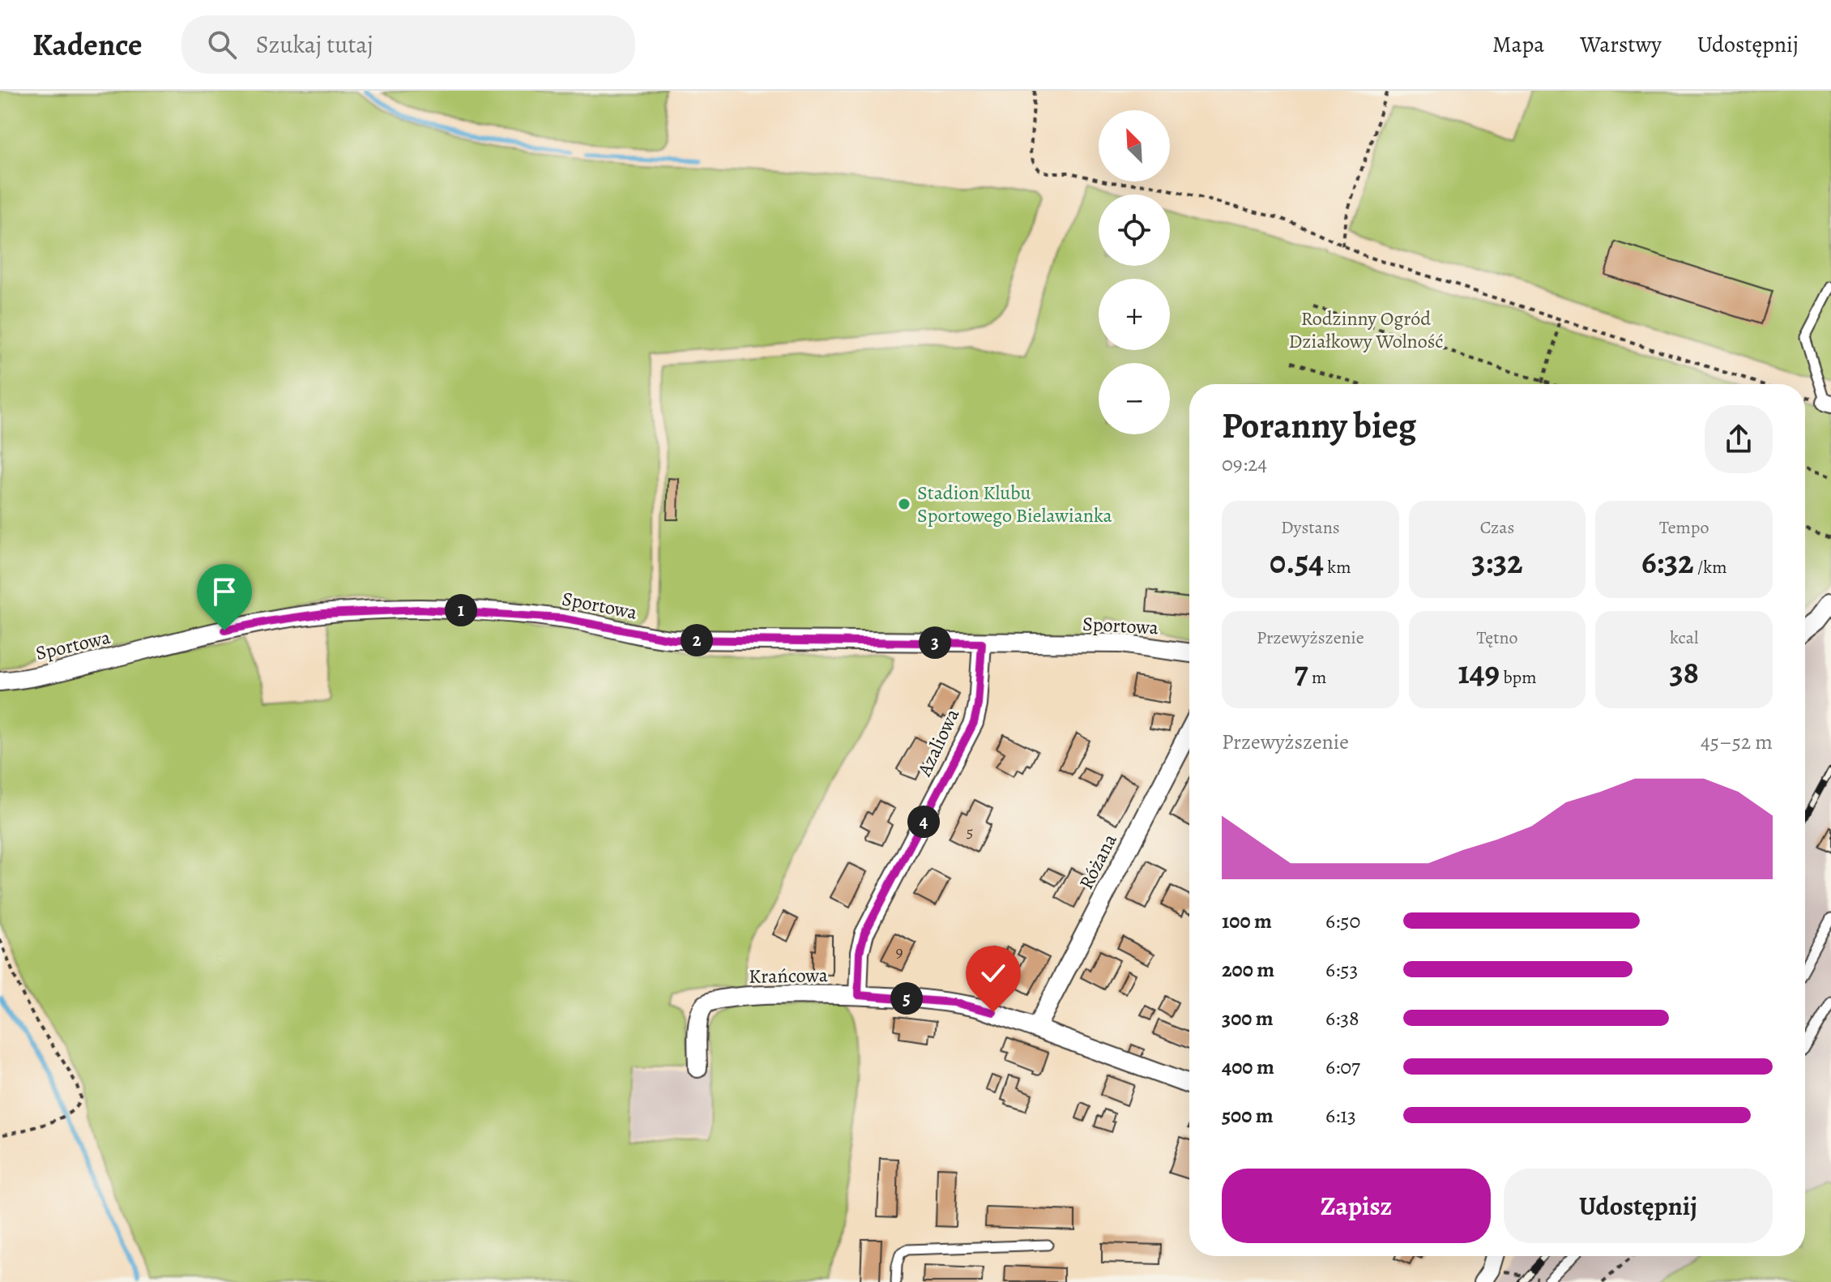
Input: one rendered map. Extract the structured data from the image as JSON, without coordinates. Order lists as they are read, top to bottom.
{
  "streets": {
    "street": [
      "Sportowa",
      "Azaliowa",
      "Różana",
      "Krańcowa"
    ]
  },
  "crossings": [
    ["Sportowa", "Azaliowa"],
    ["Azaliowa", "Krańcowa"],
    ["Różana", "Krańcowa"]
  ],
  "parks": ["Rodzinny Ogród Działkowy Wolność"],
  "places": ["Stadion Klubu Sportowego Bielawianka"],
  "house_numbers": ["5", "9"],
  "north": "top left",
  "page": {
    "header": "Kadence",
    "search": "Szukaj tutaj",
    "nav": ["Mapa", "Warstwy", "Udostępnij"],
    "map_buttons": ["+", "−"],
    "heading": ["Poranny bieg", "09:24"],
    "stats": [
      ["Dystans", "0.54 km"],
      ["Czas", "3:32"],
      ["Tempo", "6:32 /km"],
      ["Przewyższenie", "7 m"],
      ["Tętno", "149 bpm"],
      ["kcal", "38"]
    ],
    "pins": [
      "1",
      "2",
      "3",
      "4",
      "5"
    ],
    "chart": ["Przewyższenie", "45–52 m"],
    "list": [
      {
        "name": "100 m",
        "note": "6:50"
      },
      {
        "name": "200 m",
        "note": "6:53"
      },
      {
        "name": "300 m",
        "note": "6:38"
      },
      {
        "name": "400 m",
        "note": "6:07"
      },
      {
        "name": "500 m",
        "note": "6:13"
      }
    ],
    "buttons": ["Zapisz", "Udostępnij"]
  }
}
